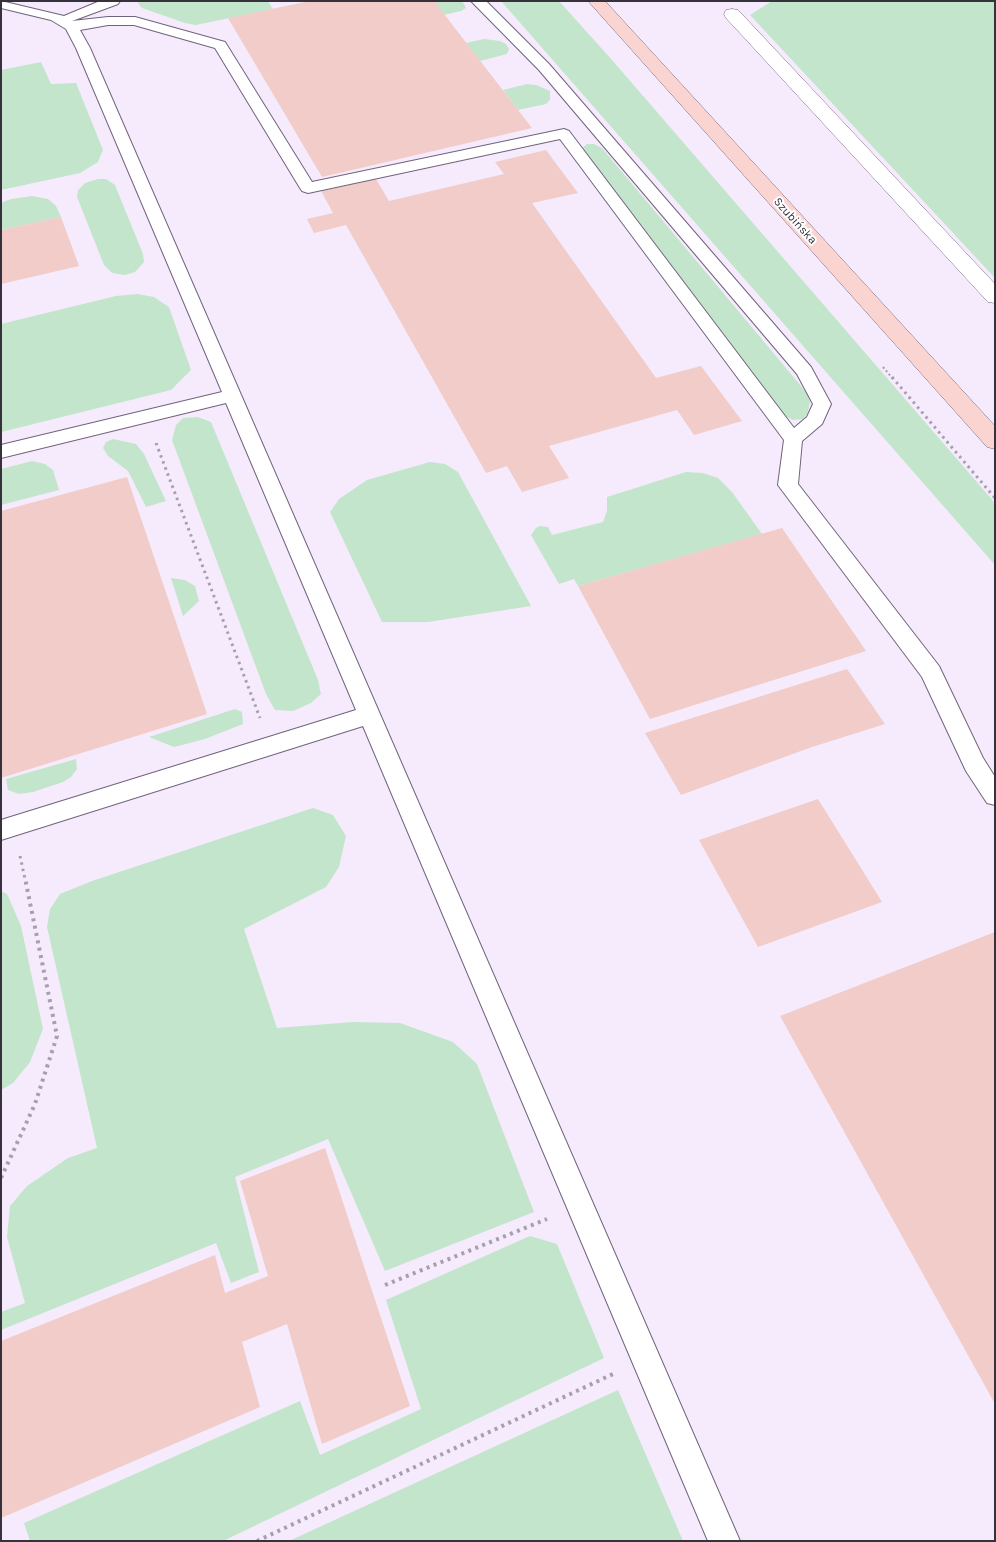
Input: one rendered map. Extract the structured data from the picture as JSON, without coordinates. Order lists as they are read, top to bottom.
{
  "streets": {
    "main road": ["Szubińska"]
  }
}
